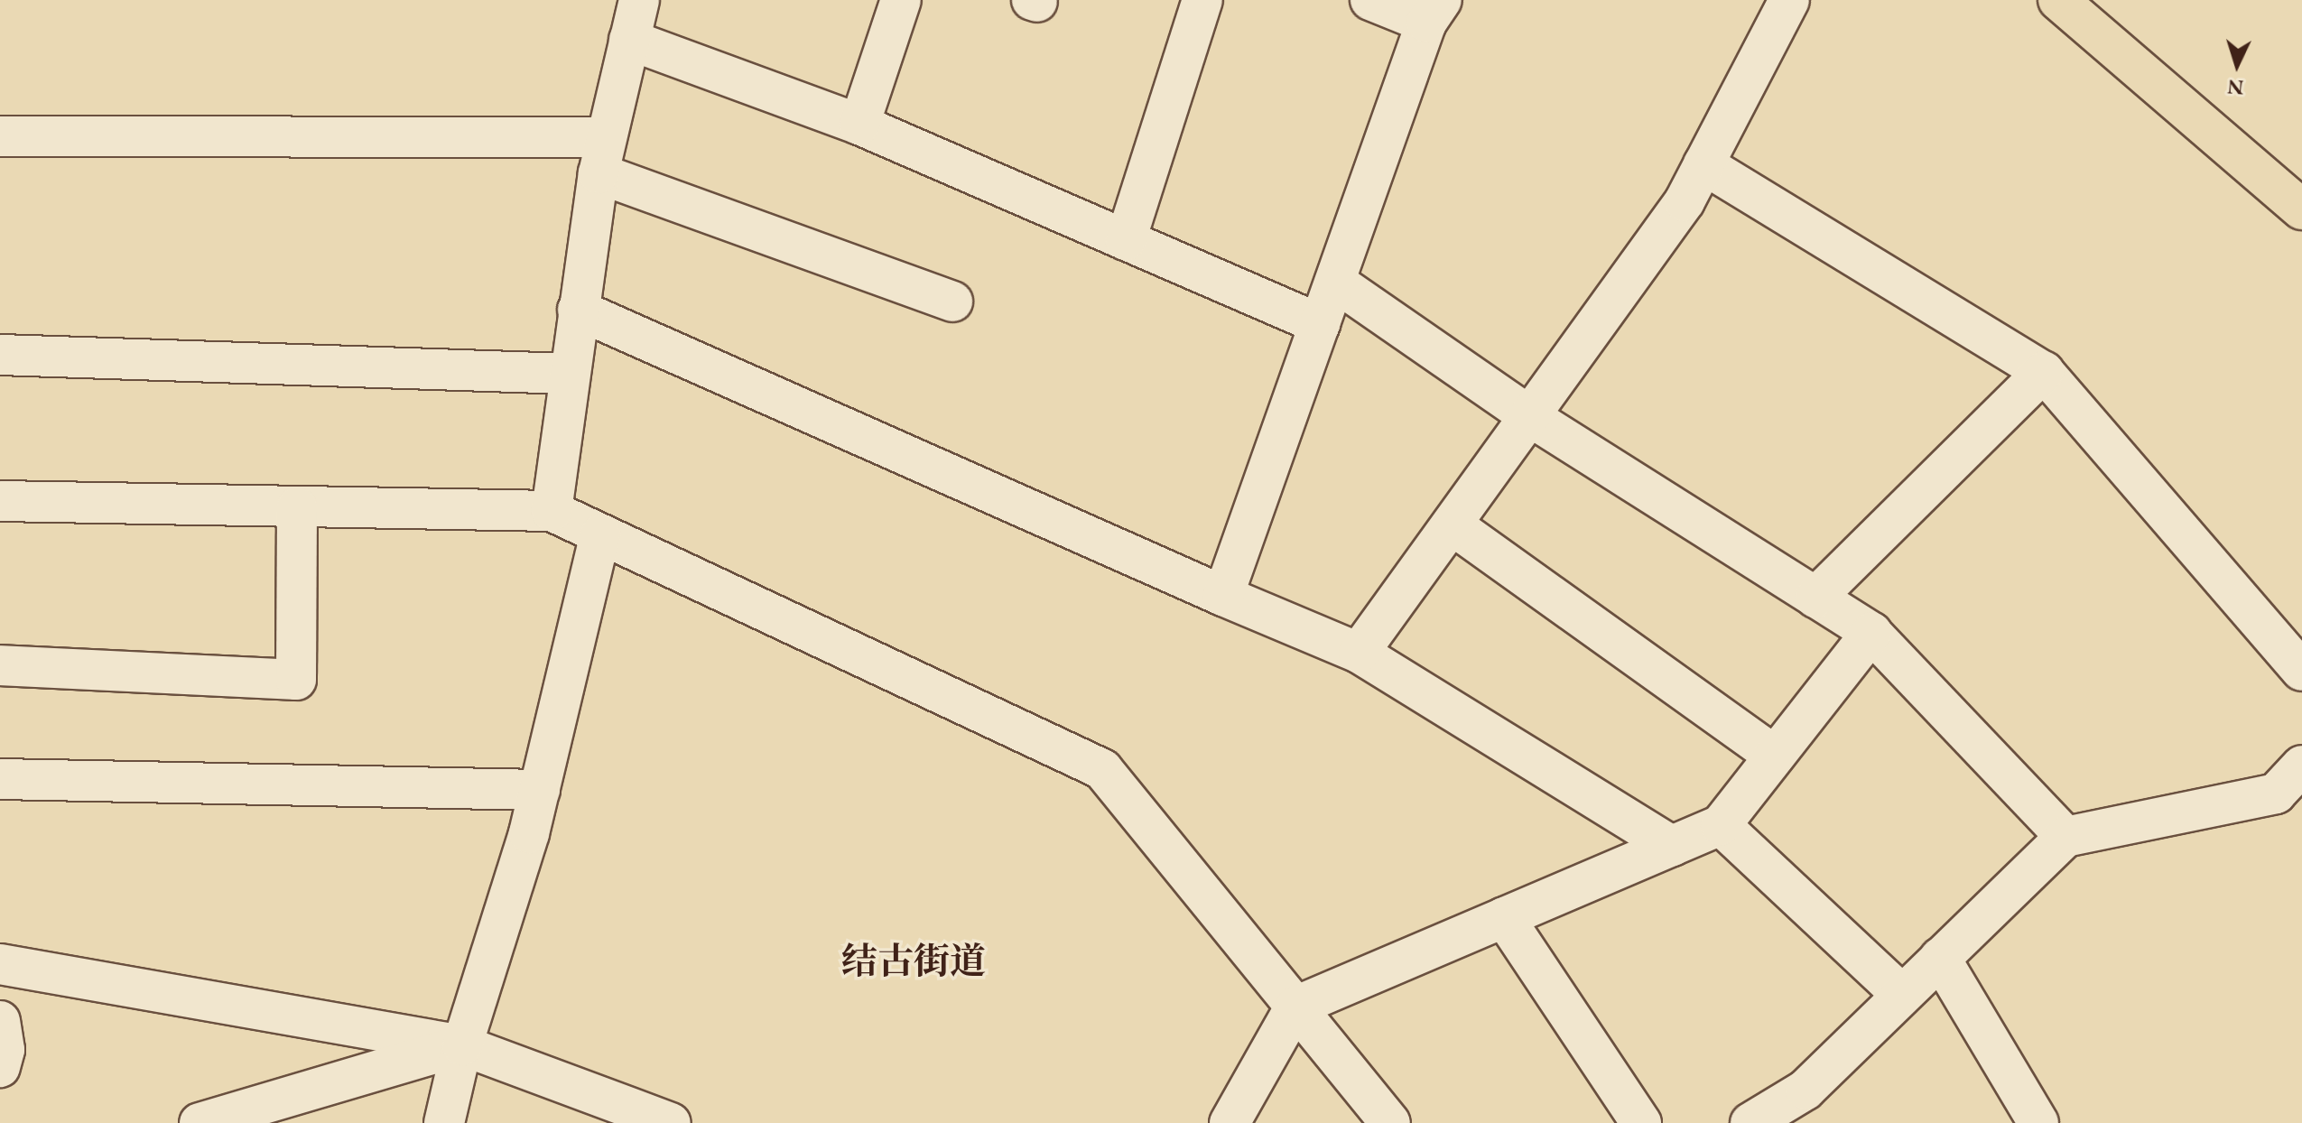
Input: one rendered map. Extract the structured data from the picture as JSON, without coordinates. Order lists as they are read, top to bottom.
{
  "districts": ["结古街道"],
  "north": "bottom"
}
